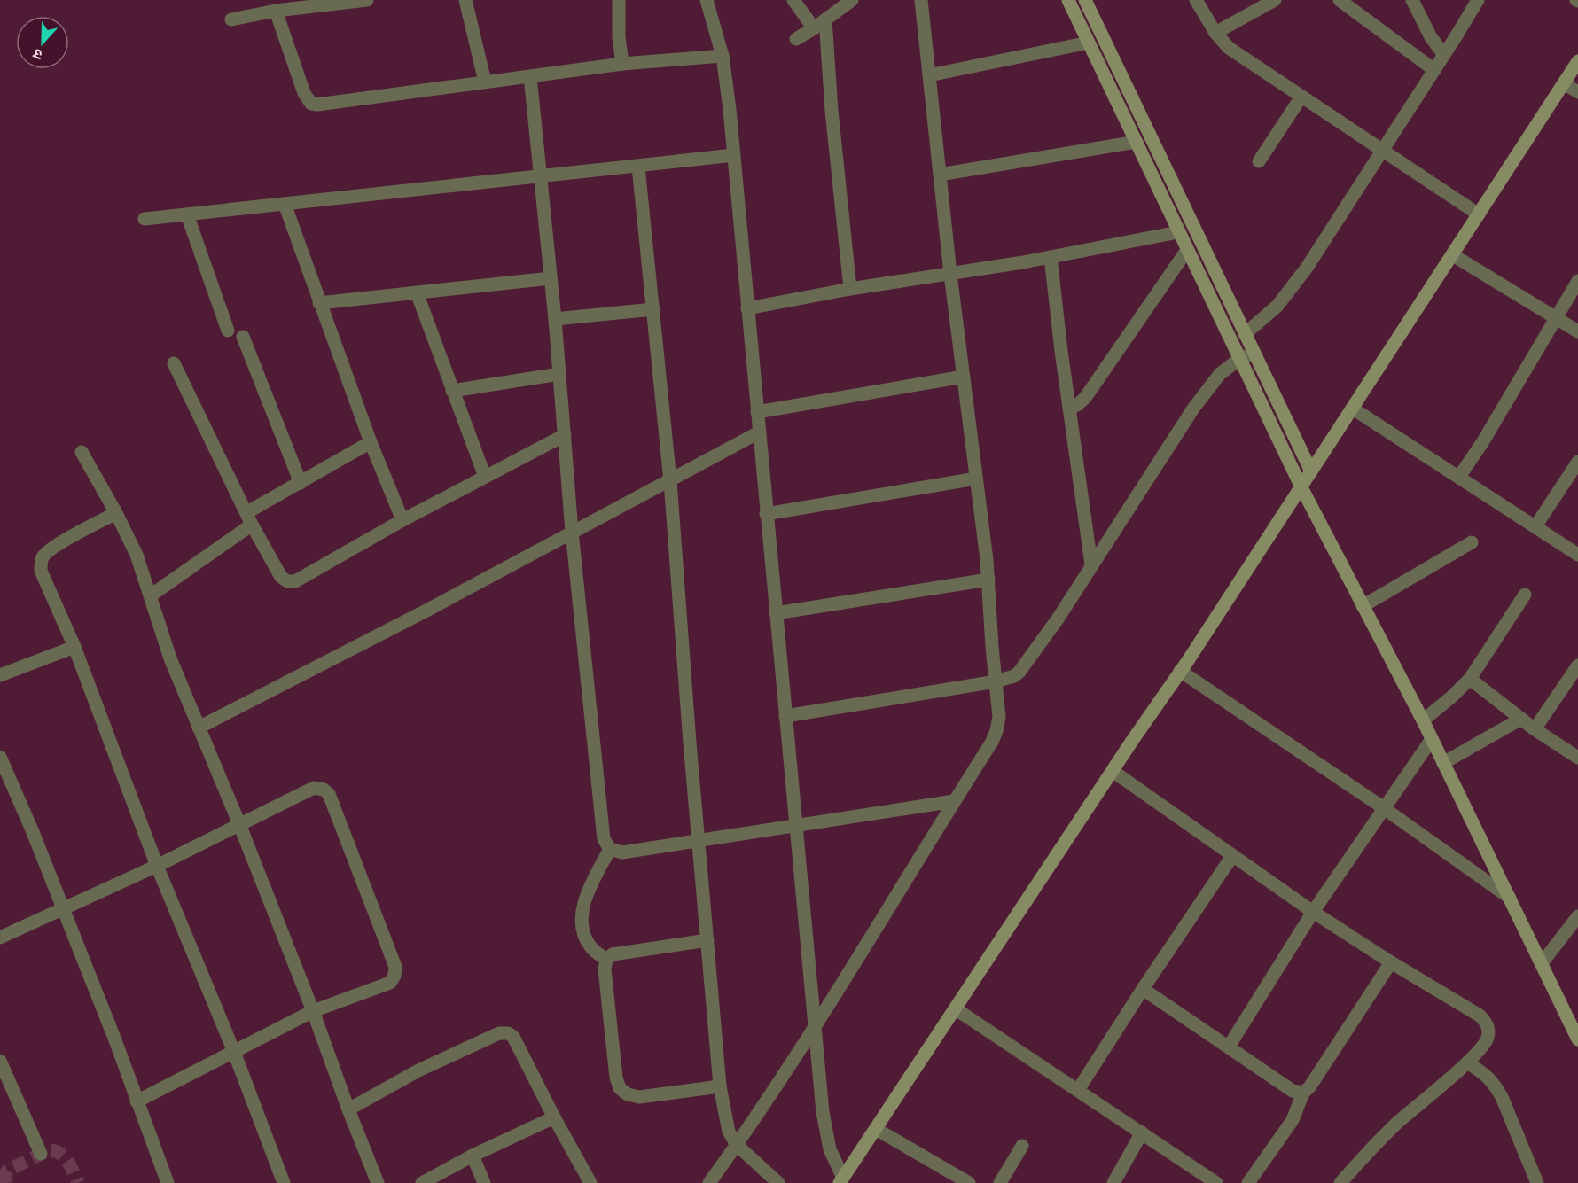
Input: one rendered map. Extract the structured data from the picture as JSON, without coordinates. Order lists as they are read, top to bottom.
{
  "north": "bottom"
}
